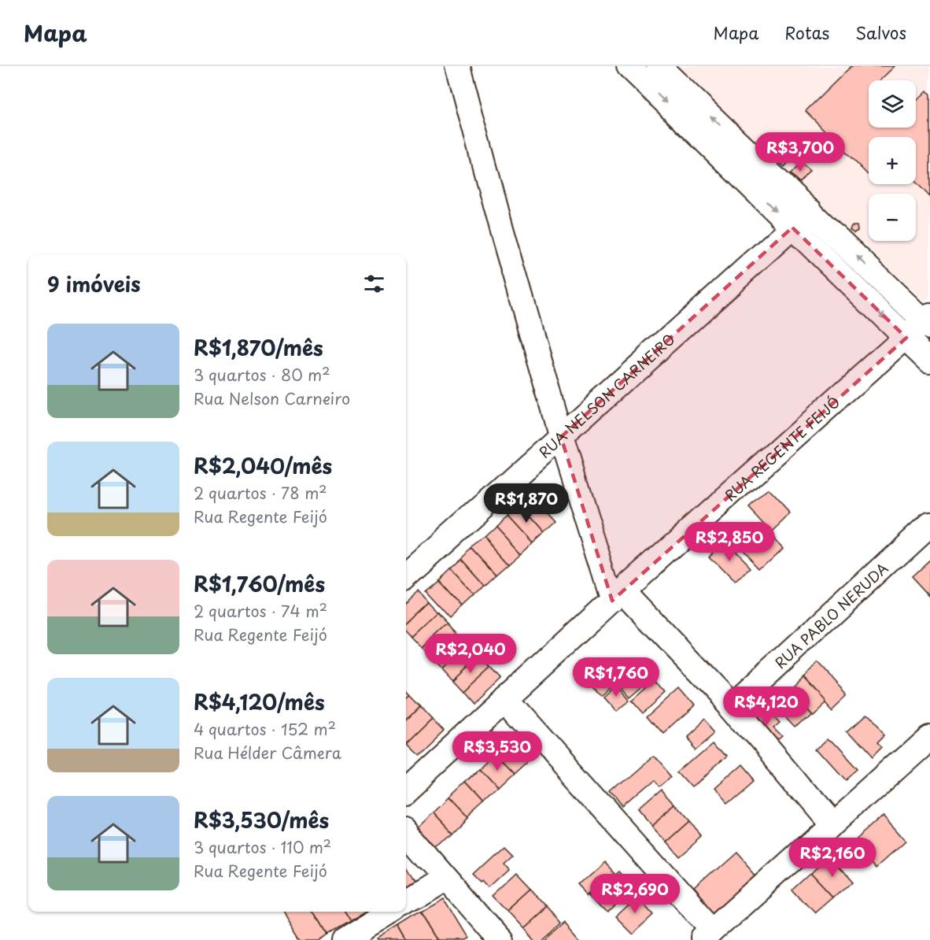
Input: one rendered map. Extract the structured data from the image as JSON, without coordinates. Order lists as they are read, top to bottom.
{
  "streets": {
    "street": ["RUA NELSON CARNEIRO", "RUA REGENTE FEIJÓ", "RUA PABLO NERUDA"]
  },
  "page": {
    "header": "Mapa",
    "nav": ["Mapa", "Rotas", "Salvos"],
    "map_buttons": ["+", "−"],
    "price": [
      "R$3,700",
      "R$1,870",
      "R$2,850",
      "R$2,040",
      "R$1,760",
      "R$4,120",
      "R$3,530",
      "R$2,160",
      "R$2,690"
    ],
    "heading": "9 imóveis",
    "list": [
      {
        "name": "R$1,870/mês",
        "note": "3 quartos · 80 m² · Rua Nelson Carneiro"
      },
      {
        "name": "R$2,040/mês",
        "note": "2 quartos · 78 m² · Rua Regente Feijó"
      },
      {
        "name": "R$1,760/mês",
        "note": "2 quartos · 74 m² · Rua Regente Feijó"
      },
      {
        "name": "R$4,120/mês",
        "note": "4 quartos · 152 m² · Rua Hélder Câmera"
      },
      {
        "name": "R$3,530/mês",
        "note": "3 quartos · 110 m² · Rua Regente Feijó"
      }
    ]
  }
}
